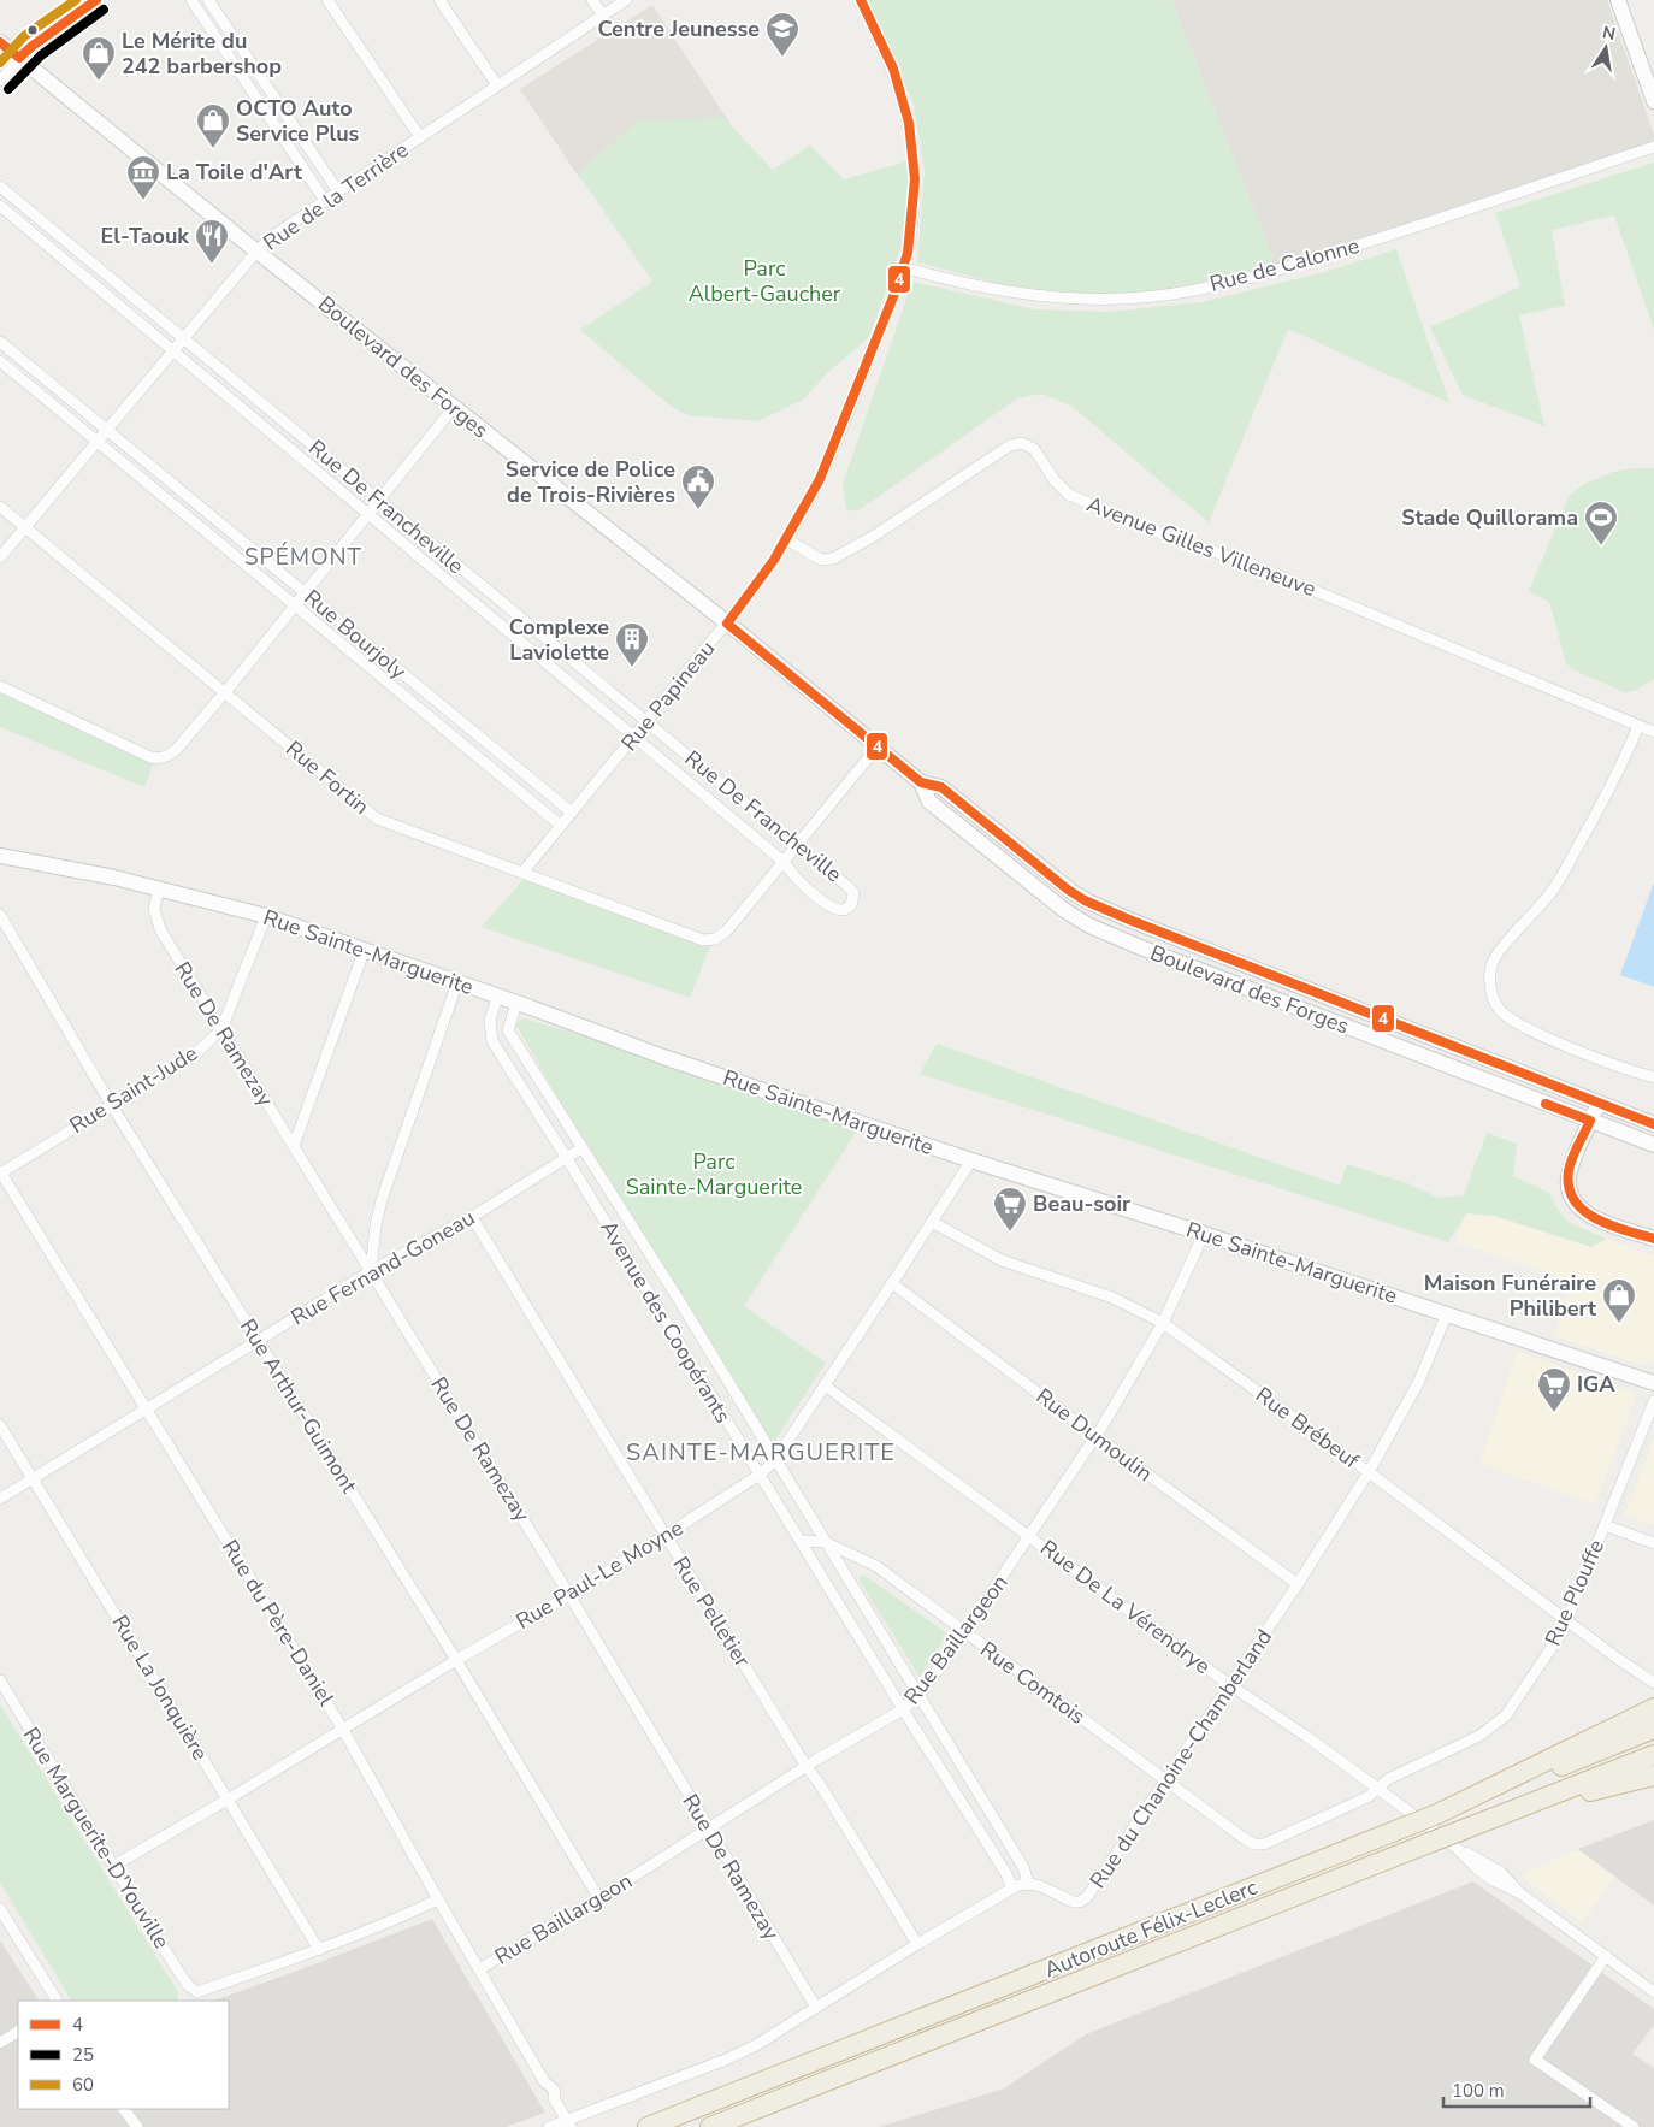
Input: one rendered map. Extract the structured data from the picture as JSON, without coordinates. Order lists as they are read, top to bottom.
{
  "streets": {
    "highway": ["Autoroute Félix-Leclerc"],
    "main road": ["Boulevard des Forges", "Rue Sainte-Marguerite"],
    "street": [
      "Rue de la Terrière",
      "Rue de Calonne",
      "Rue De Francheville",
      "Avenue Gilles Villeneuve",
      "Rue Bourjoly",
      "Rue Papineau",
      "Rue Fortin",
      "Rue De Ramezay",
      "Rue Saint-Jude",
      "Rue Fernand-Goneau",
      "Avenue des Coopérants",
      "Rue Arthur-Guimont",
      "Rue Brébeuf",
      "Rue Dumoulin",
      "Rue Paul-Le Moyne",
      "Rue Plouffe",
      "Rue De La Vérendrye",
      "Rue Pelletier",
      "Rue du Père-Daniel",
      "Rue Baillargeon",
      "Rue Comtois",
      "Rue La Jonquière",
      "Rue du Chanoine-Chamberland",
      "Rue Marguerite-D'Youville"
    ]
  },
  "crossings": [
    ["Rue de la Terrière", "Boulevard des Forges"],
    ["Rue de la Terrière", "Rue De Francheville"],
    ["Rue de la Terrière", "Rue Bourjoly"],
    ["Rue de la Terrière", "Rue Fortin"],
    ["Rue de Calonne", "Rue Papineau"],
    ["Boulevard des Forges", "Rue Papineau"],
    ["Rue De Francheville", "Rue Papineau"],
    ["Rue De Francheville", "Rue Fortin"],
    ["Avenue Gilles Villeneuve", "Rue Papineau"],
    ["Rue Bourjoly", "Rue Papineau"],
    ["Rue Papineau", "Rue Fortin"],
    ["Rue Sainte-Marguerite", "Rue De Ramezay"],
    ["Rue Sainte-Marguerite", "Rue Saint-Jude"],
    ["Rue Sainte-Marguerite", "Avenue des Coopérants"],
    ["Rue Sainte-Marguerite", "Rue Paul-Le Moyne"],
    ["Rue Sainte-Marguerite", "Rue Baillargeon"],
    ["Rue Sainte-Marguerite", "Rue du Chanoine-Chamberland"],
    ["Rue De Ramezay", "Rue Saint-Jude"],
    ["Rue De Ramezay", "Rue Fernand-Goneau"],
    ["Rue De Ramezay", "Rue Paul-Le Moyne"],
    ["Rue De Ramezay", "Rue Baillargeon"],
    ["Rue Saint-Jude", "Rue Arthur-Guimont"],
    ["Rue Saint-Jude", "Rue du Père-Daniel"],
    ["Rue Fernand-Goneau", "Avenue des Coopérants"],
    ["Rue Fernand-Goneau", "Rue Arthur-Guimont"],
    ["Rue Fernand-Goneau", "Rue Pelletier"],
    ["Rue Fernand-Goneau", "Rue du Père-Daniel"],
    ["Rue Fernand-Goneau", "Rue La Jonquière"],
    ["Avenue des Coopérants", "Rue Paul-Le Moyne"],
    ["Avenue des Coopérants", "Rue Baillargeon"],
    ["Avenue des Coopérants", "Rue Comtois"],
    ["Avenue des Coopérants", "Rue du Chanoine-Chamberland"],
    ["Rue Arthur-Guimont", "Rue Paul-Le Moyne"],
    ["Rue Arthur-Guimont", "Rue Baillargeon"],
    ["Rue Brébeuf", "Rue Paul-Le Moyne"],
    ["Rue Brébeuf", "Rue Plouffe"],
    ["Rue Brébeuf", "Rue Baillargeon"],
    ["Rue Brébeuf", "Rue du Chanoine-Chamberland"],
    ["Rue Dumoulin", "Rue Paul-Le Moyne"],
    ["Rue Dumoulin", "Rue Baillargeon"],
    ["Rue Dumoulin", "Rue du Chanoine-Chamberland"],
    ["Rue Paul-Le Moyne", "Rue De La Vérendrye"],
    ["Rue Paul-Le Moyne", "Rue Pelletier"],
    ["Rue Paul-Le Moyne", "Rue du Père-Daniel"],
    ["Rue Paul-Le Moyne", "Rue La Jonquière"],
    ["Rue Paul-Le Moyne", "Rue Marguerite-D'Youville"],
    ["Rue Plouffe", "Rue De La Vérendrye"],
    ["Rue Plouffe", "Rue Comtois"],
    ["Rue De La Vérendrye", "Rue Baillargeon"],
    ["Rue De La Vérendrye", "Rue du Chanoine-Chamberland"],
    ["Rue De La Vérendrye", "Autoroute Félix-Leclerc"],
    ["Rue Pelletier", "Rue Baillargeon"],
    ["Rue du Père-Daniel", "Rue Baillargeon"],
    ["Rue Baillargeon", "Rue Comtois"],
    ["Rue Comtois", "Rue du Chanoine-Chamberland"],
    ["Rue La Jonquière", "Rue Marguerite-D'Youville"]
  ],
  "districts": ["SPÉMONT", "SAINTE-MARGUERITE"],
  "parks": ["Parc Albert-Gaucher", "Parc Sainte-Marguerite"],
  "places": {
    "school or university": ["Centre Jeunesse"],
    "shop": ["Le Mérite du 242 barbershop", "OCTO Auto Service Plus", "Maison Funéraire Philibert"],
    "museum": ["La Toile d'Art"],
    "restaurant": ["El-Taouk"],
    "public building": ["Service de Police de Trois-Rivières"],
    "sports": ["Stade Quillorama"],
    "building": ["Complexe Laviolette"],
    "supermarket": ["Beau-soir", "IGA"]
  },
  "lines": ["transit line 4", "transit line 60", "transit line 25"],
  "legend": ["4", "25", "60"],
  "scale_bar": "100 m",
  "north": "top"
}
